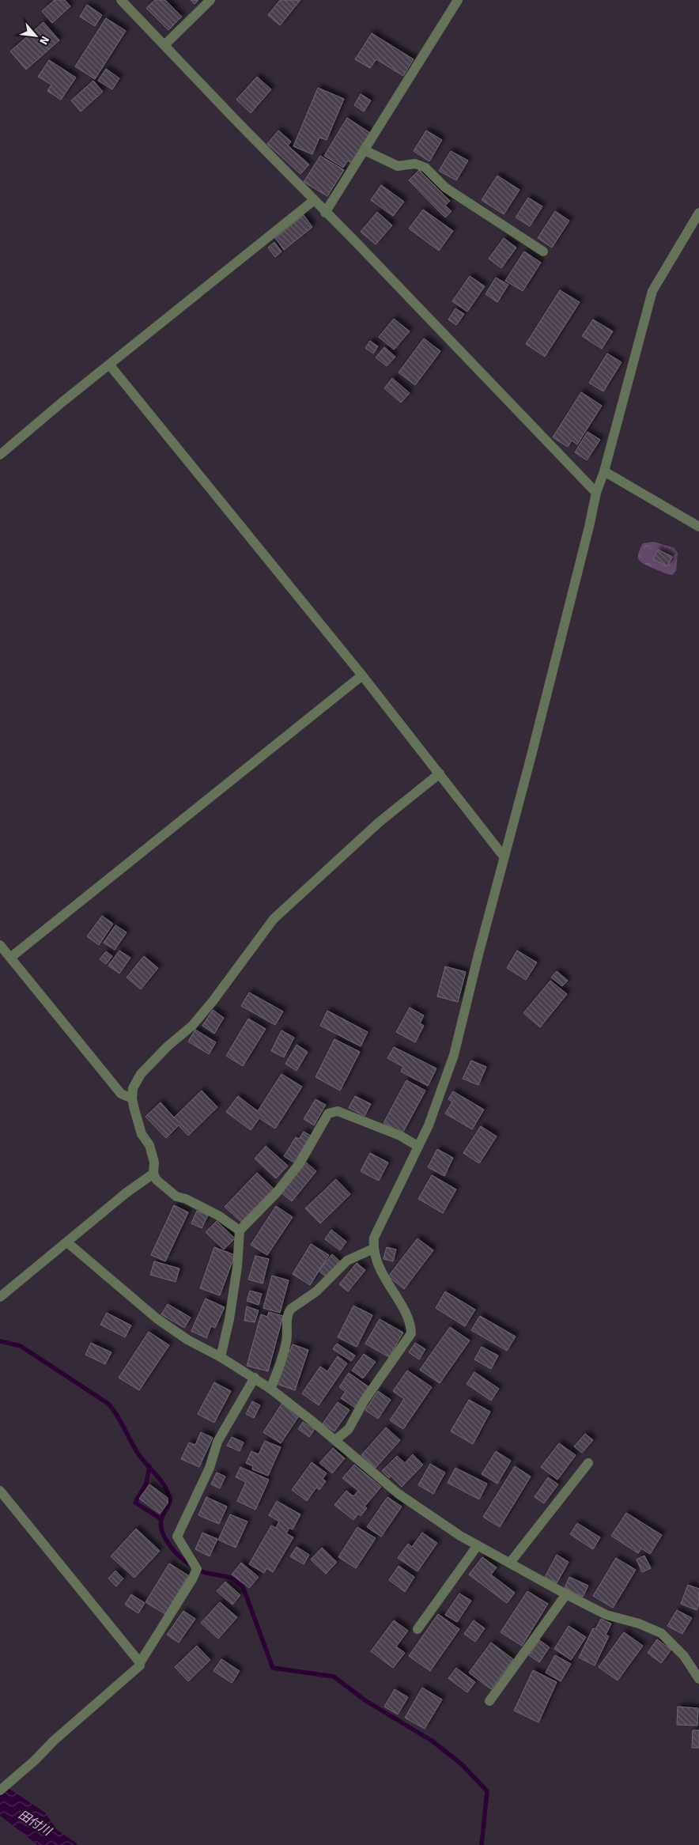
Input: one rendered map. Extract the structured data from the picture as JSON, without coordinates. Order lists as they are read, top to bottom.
{
  "water": ["田付川"],
  "north": "bottom right"
}
